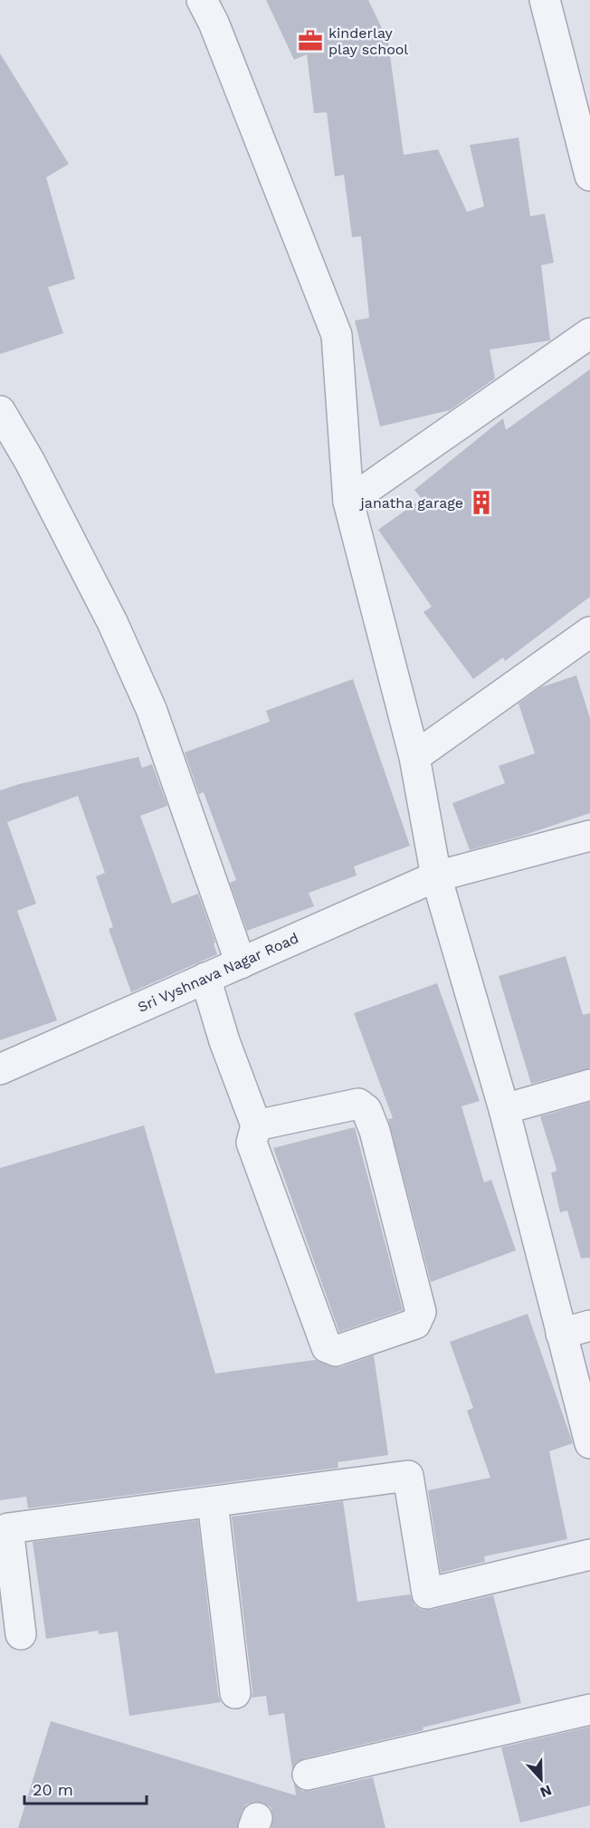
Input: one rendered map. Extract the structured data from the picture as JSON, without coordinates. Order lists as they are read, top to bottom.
{
  "streets": {
    "street": ["Sri Vyshnava Nagar Road"]
  },
  "places": {
    "office": ["kinderlay play school"],
    "building": ["janatha garage"]
  },
  "scale_bar": "20 m",
  "north": "bottom"
}
